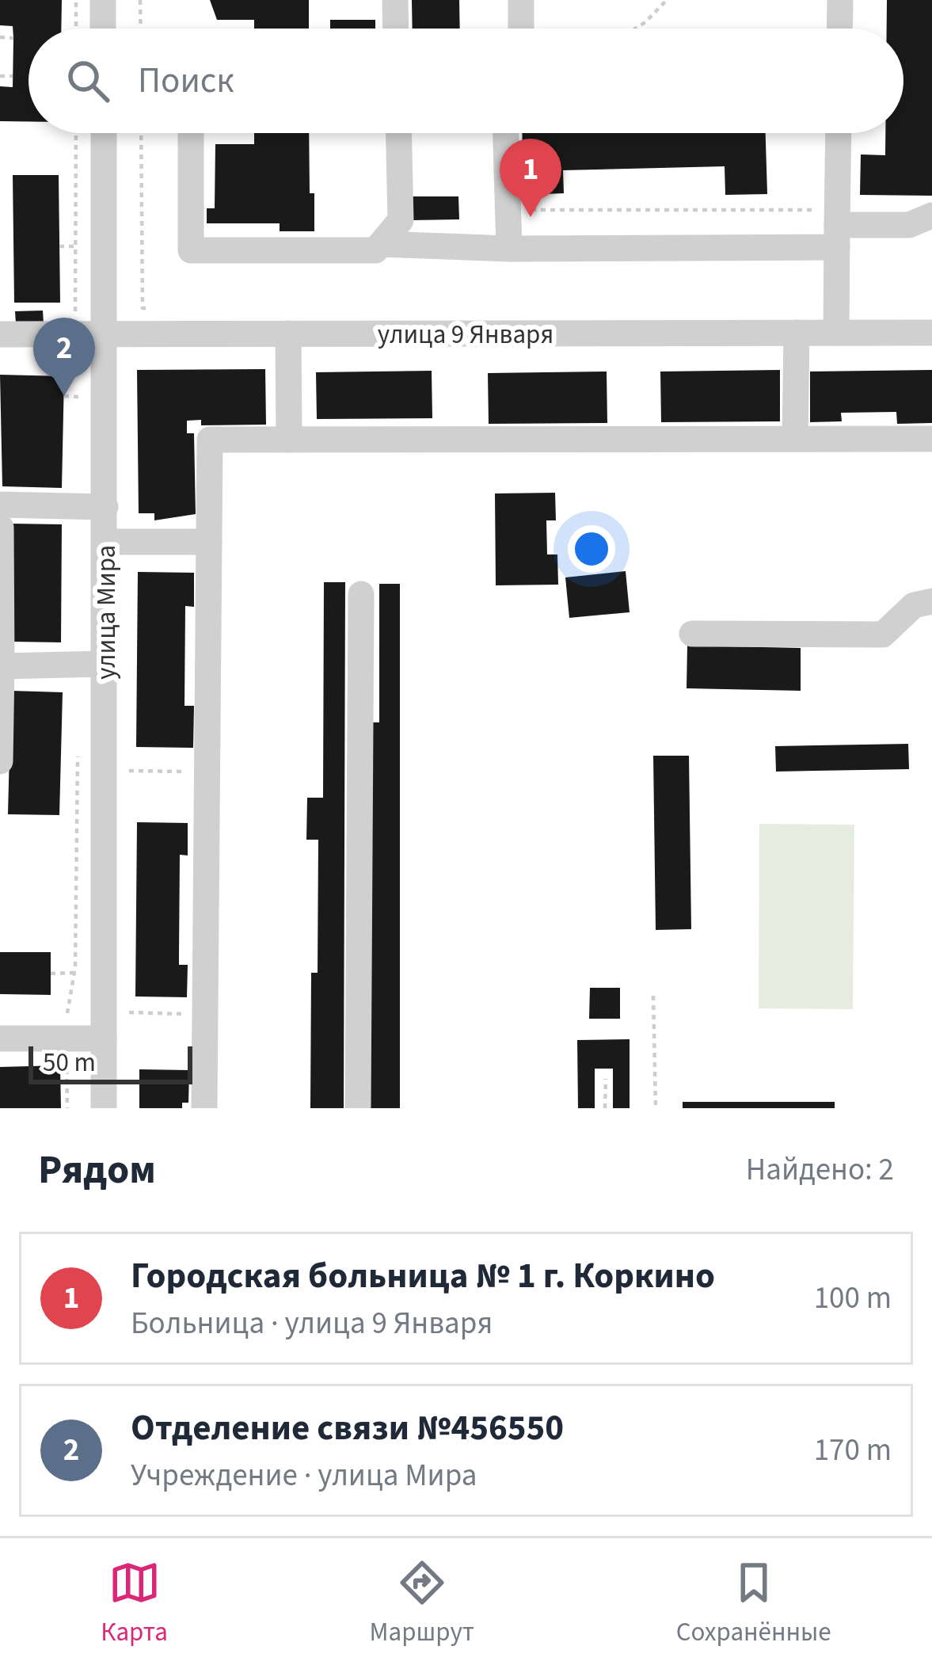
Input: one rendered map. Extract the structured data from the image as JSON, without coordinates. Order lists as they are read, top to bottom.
{
  "streets": {
    "street": ["улица 9 Января", "улица Мира"]
  },
  "crossings": [
    ["улица 9 Января", "улица Мира"]
  ],
  "scale_bar": "50 m",
  "page": {
    "search": "Поиск",
    "pins": ["1", "2"],
    "scale": "50 m",
    "heading": ["Рядом", "Найдено: 2"],
    "list": [
      {
        "mark": "1",
        "name": "Городская больница № 1 г. Коркино",
        "note": "Больница · улица 9 Января",
        "value": "100 m"
      },
      {
        "mark": "2",
        "name": "Отделение связи №456550",
        "note": "Учреждение · улица Мира",
        "value": "170 m"
      }
    ],
    "nav": ["Карта", "Маршрут", "Сохранённые"]
  }
}
